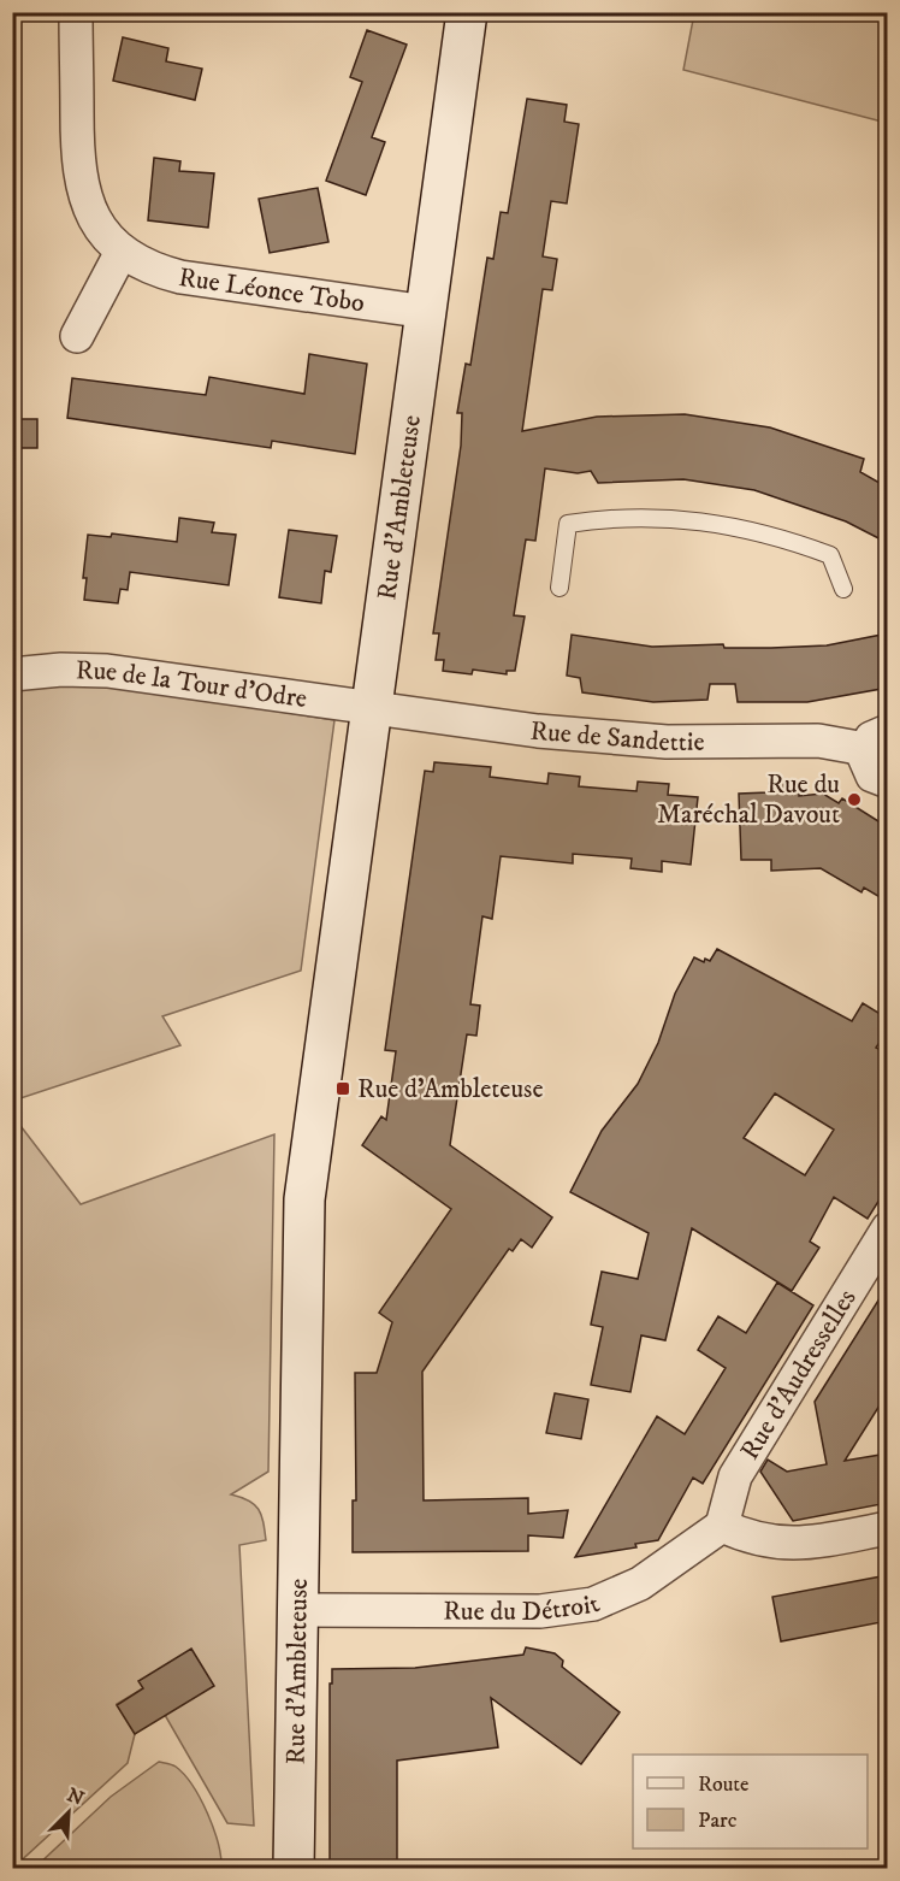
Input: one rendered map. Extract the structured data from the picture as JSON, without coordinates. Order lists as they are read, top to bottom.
{
  "streets": {
    "street": [
      "Rue Léonce Tobo",
      "Rue d'Ambleteuse",
      "Rue de la Tour d'Odre",
      "Rue de Sandettie",
      "Rue d'Audresselles",
      "Rue du Détroit"
    ]
  },
  "crossings": [
    ["Rue Léonce Tobo", "Rue d'Ambleteuse"],
    ["Rue d'Ambleteuse", "Rue de la Tour d'Odre"],
    ["Rue d'Ambleteuse", "Rue de Sandettie"],
    ["Rue d'Ambleteuse", "Rue du Détroit"],
    ["Rue de la Tour d'Odre", "Rue de Sandettie"],
    ["Rue d'Audresselles", "Rue du Détroit"]
  ],
  "places": {
    "other": ["Rue du Maréchal Davout"],
    "transit": ["Rue d'Ambleteuse"]
  },
  "legend": ["Route", "Parc"],
  "north": "top right"
}
